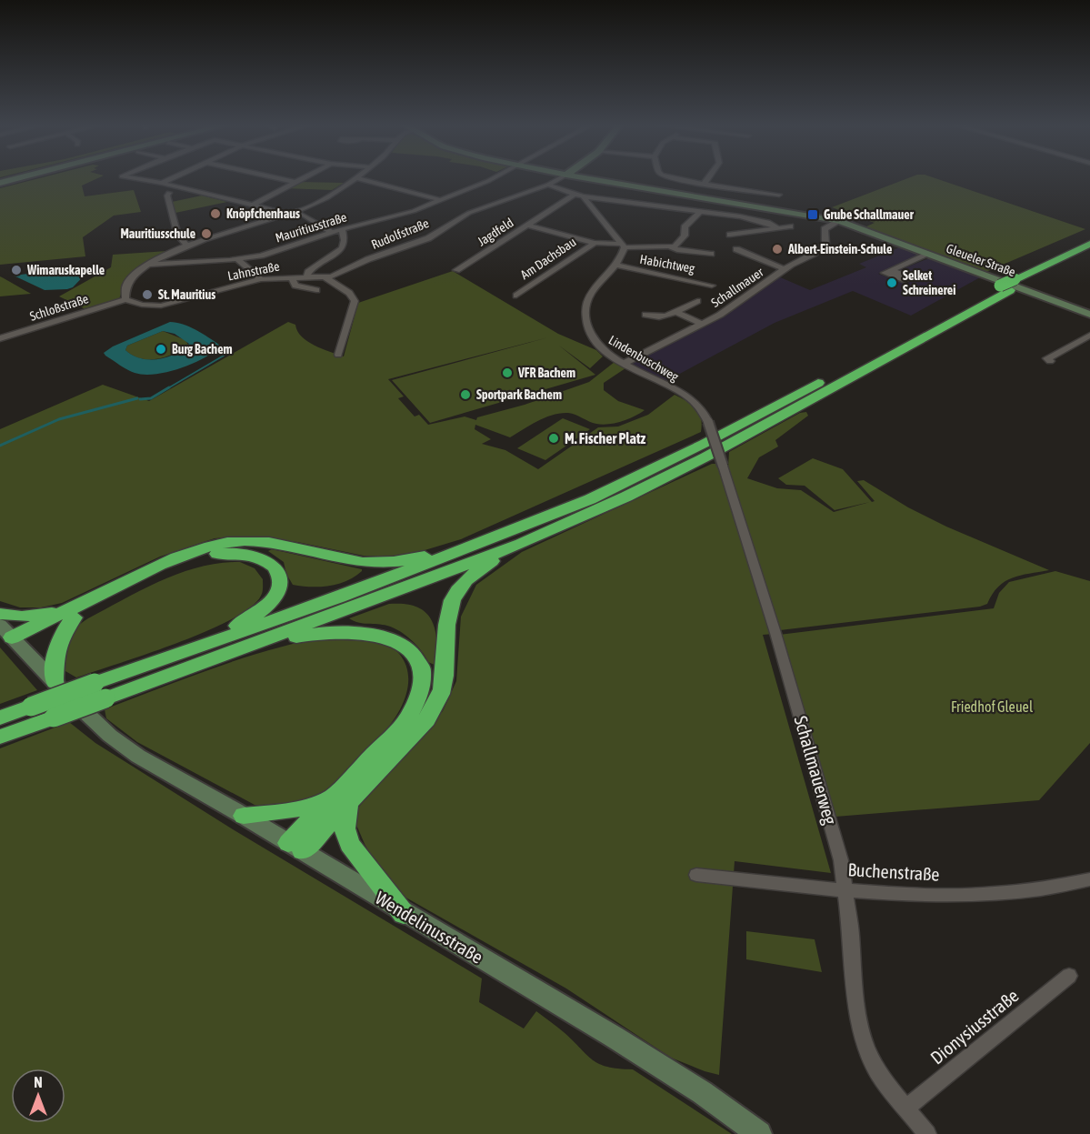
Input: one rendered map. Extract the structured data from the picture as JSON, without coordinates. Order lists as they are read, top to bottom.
{
  "streets": {
    "street": [
      "Mauritiusstraße",
      "Jagdfeld",
      "Rudolfstraße",
      "Am Dachsbau",
      "Gleueler Straße",
      "Habichtweg",
      "Lahnstraße",
      "Schallmauer",
      "Schloßstraße",
      "Lindenbuschweg",
      "Schallmauerweg",
      "Buchenstraße",
      "Wendelinusstraße",
      "Dionysiusstraße"
    ]
  },
  "crossings": [
    ["Jagdfeld", "Am Dachsbau"],
    ["Rudolfstraße", "Lahnstraße"],
    ["Am Dachsbau", "Lindenbuschweg"],
    ["Gleueler Straße", "Schallmauer"],
    ["Habichtweg", "Lindenbuschweg"],
    ["Lahnstraße", "Schloßstraße"],
    ["Schallmauer", "Lindenbuschweg"],
    ["Lindenbuschweg", "Schallmauerweg"],
    ["Schallmauerweg", "Buchenstraße"],
    ["Schallmauerweg", "Dionysiusstraße"]
  ],
  "parks": ["Friedhof Gleuel"],
  "places": {
    "other": [
      "Knöpfchenhaus",
      "Mauritiusschule",
      "Albert-Einstein-Schule",
      "Wimaruskapelle",
      "Selket Schreinerei",
      "St. Mauritius",
      "Burg Bachem",
      "VFR Bachem",
      "Sportpark Bachem",
      "M. Fischer Platz"
    ],
    "transit": ["Grube Schallmauer"]
  },
  "north": "top"
}
